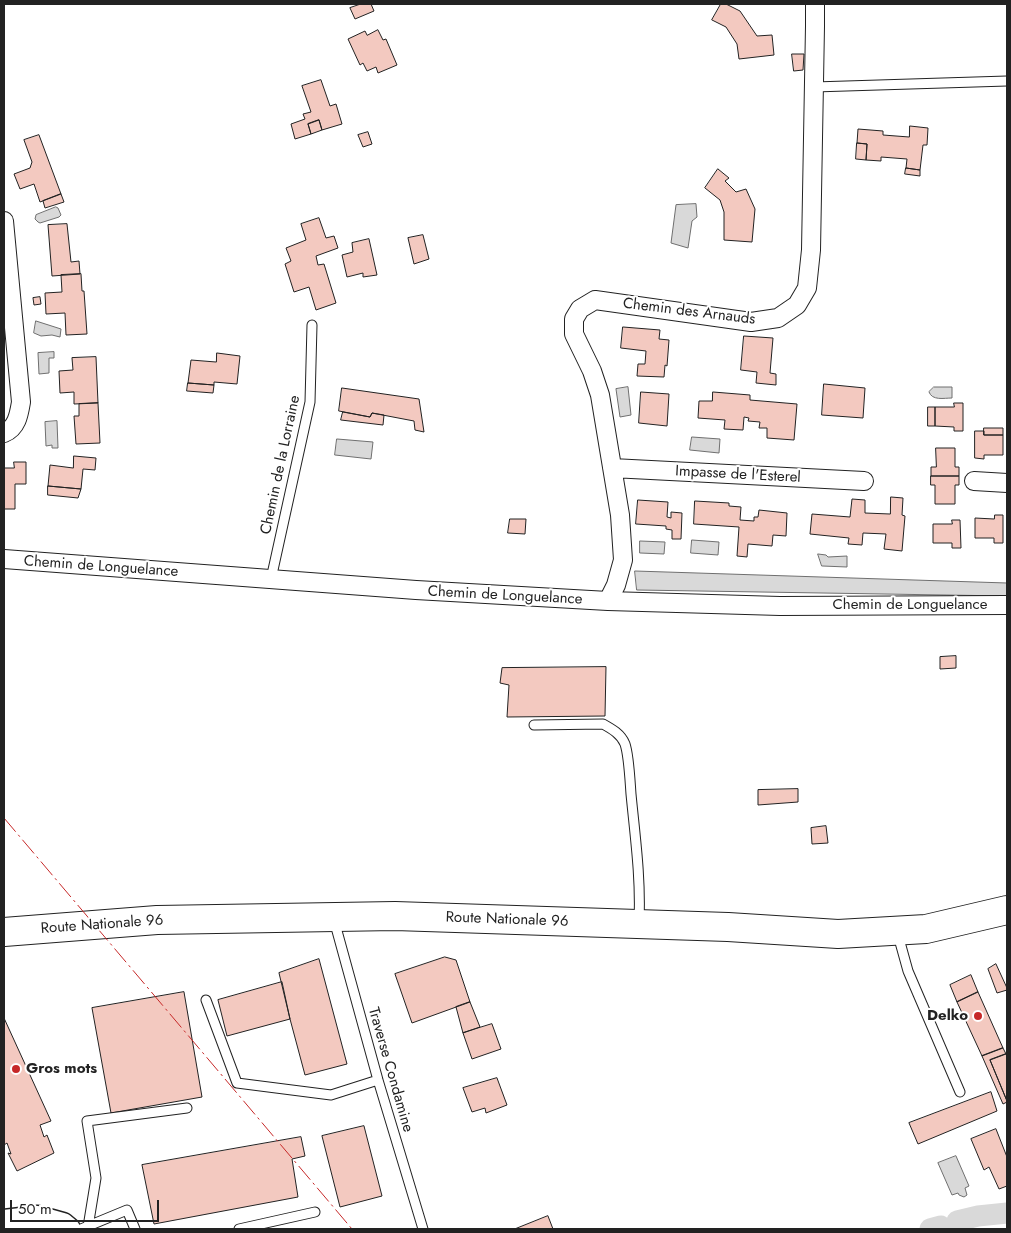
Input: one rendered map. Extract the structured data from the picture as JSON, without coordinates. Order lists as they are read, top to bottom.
{
  "streets": {
    "main road": ["Route Nationale 96"],
    "street": ["Chemin des Arnauds", "Impasse de l'Esterel", "Chemin de Longuelance"],
    "lane": ["Chemin de la Lorraine", "Traverse Condamine"]
  },
  "crossings": [
    ["Chemin des Arnauds", "Impasse de l'Esterel"],
    ["Chemin des Arnauds", "Chemin de Longuelance"],
    ["Chemin de la Lorraine", "Chemin de Longuelance"],
    ["Route Nationale 96", "Traverse Condamine"]
  ],
  "places": ["Delko", "Gros mots"],
  "scale_bar": "50 m"
}
